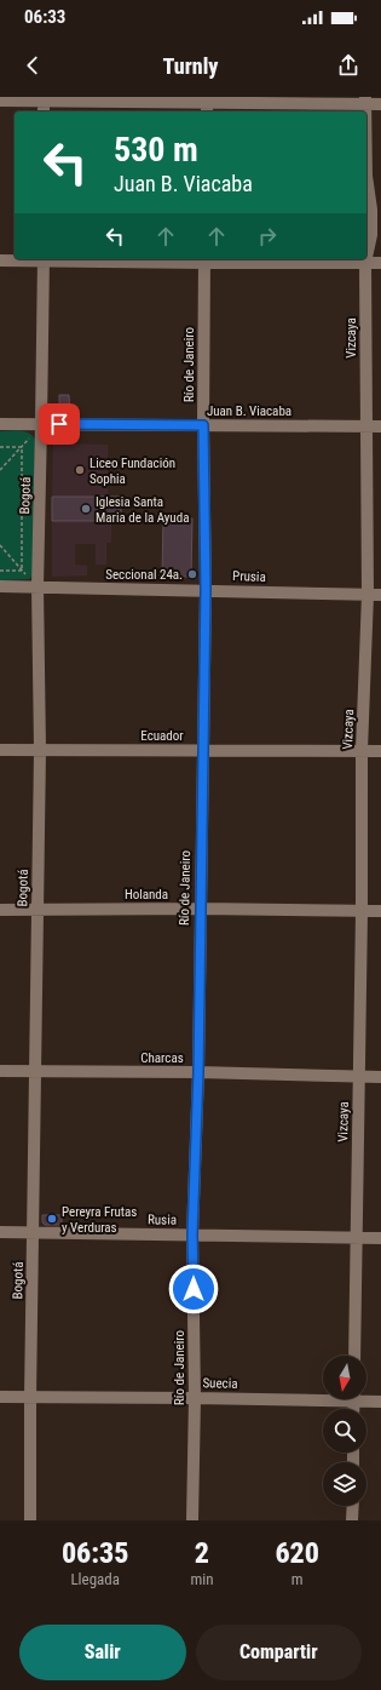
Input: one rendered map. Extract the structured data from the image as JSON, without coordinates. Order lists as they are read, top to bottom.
{
  "streets": {
    "street": [
      "Vizcaya",
      "Río de Janeiro",
      "Juan B. Viacaba",
      "Bogotá",
      "Prusia",
      "Ecuador",
      "Holanda",
      "Charcas",
      "Rusia",
      "Suecia"
    ]
  },
  "crossings": [
    ["Vizcaya", "Juan B. Viacaba"],
    ["Vizcaya", "Prusia"],
    ["Vizcaya", "Ecuador"],
    ["Vizcaya", "Holanda"],
    ["Vizcaya", "Charcas"],
    ["Vizcaya", "Rusia"],
    ["Río de Janeiro", "Juan B. Viacaba"],
    ["Río de Janeiro", "Prusia"],
    ["Río de Janeiro", "Ecuador"],
    ["Río de Janeiro", "Holanda"],
    ["Río de Janeiro", "Charcas"],
    ["Río de Janeiro", "Rusia"],
    ["Río de Janeiro", "Suecia"],
    ["Juan B. Viacaba", "Bogotá"],
    ["Bogotá", "Prusia"],
    ["Bogotá", "Ecuador"],
    ["Bogotá", "Holanda"],
    ["Bogotá", "Charcas"],
    ["Bogotá", "Rusia"],
    ["Bogotá", "Suecia"]
  ],
  "places": [
    "Liceo Fundación Sophia",
    "Iglesia Santa Maria de la Ayuda",
    "Seccional 24a.",
    "Pereyra Frutas y Verduras"
  ],
  "north": "bottom",
  "page": {
    "status": "06:33",
    "header": "Turnly",
    "turn": ["530 m", "Juan B. Viacaba"],
    "eta": [
      "06:35",
      "Llegada",
      "2",
      "min",
      "620",
      "m"
    ],
    "buttons": ["Salir", "Compartir"]
  }
}
